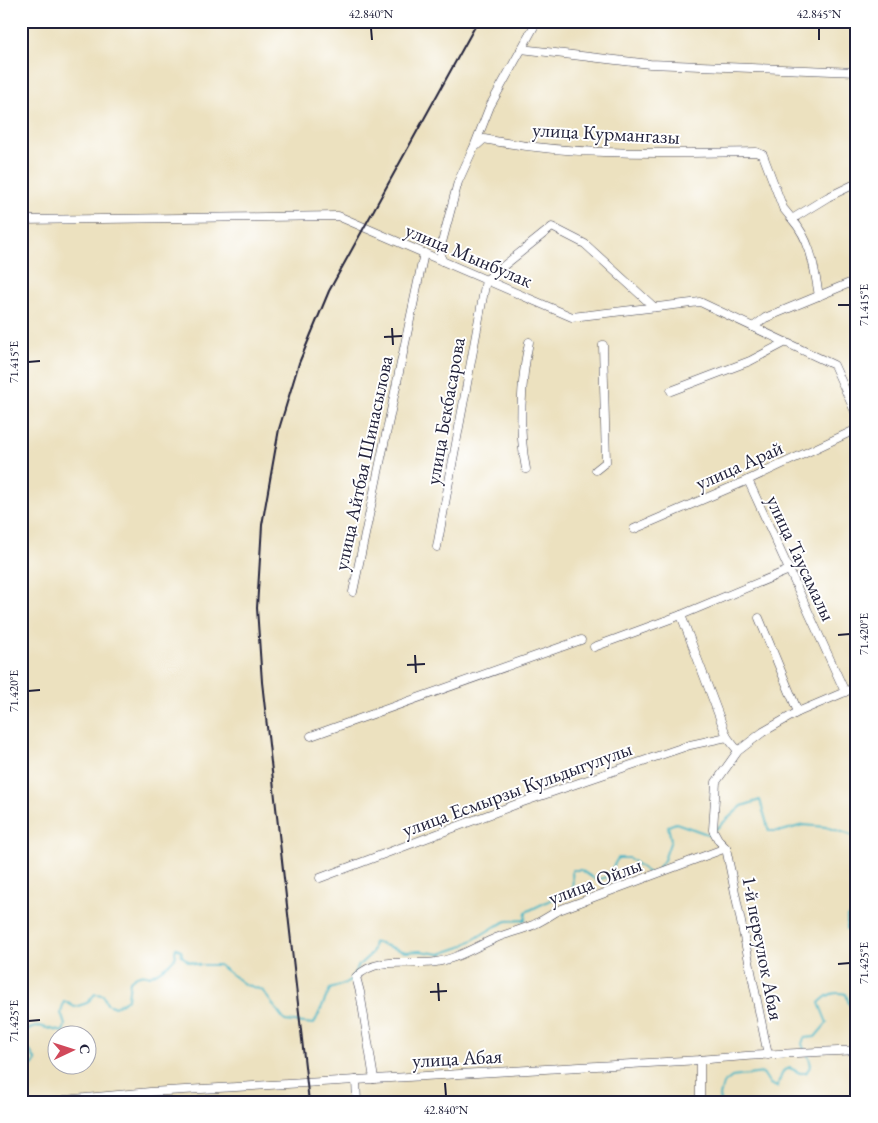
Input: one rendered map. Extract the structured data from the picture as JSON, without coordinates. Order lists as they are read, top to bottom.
{
  "streets": {
    "street": [
      "улица Курмангазы",
      "улица Мынбулак",
      "улица Бекбасарова",
      "улица Айтбая Шинасылова",
      "улица Арай",
      "улица Таусамалы",
      "улица Есмырзы Кульдыгулулы",
      "улица Ойлы",
      "1-й переулок Абая",
      "улица Абая"
    ]
  },
  "crossings": [
    ["улица Мынбулак", "улица Бекбасарова"],
    ["улица Мынбулак", "улица Айтбая Шинасылова"],
    ["улица Арай", "улица Таусамалы"],
    ["улица Ойлы", "1-й переулок Абая"],
    ["улица Ойлы", "улица Абая"],
    ["1-й переулок Абая", "улица Абая"]
  ],
  "north": "right",
  "coordinates": [
    "42.840°N",
    "42.845°N",
    "71.415°E",
    "71.420°E",
    "71.425°E"
  ]
}
